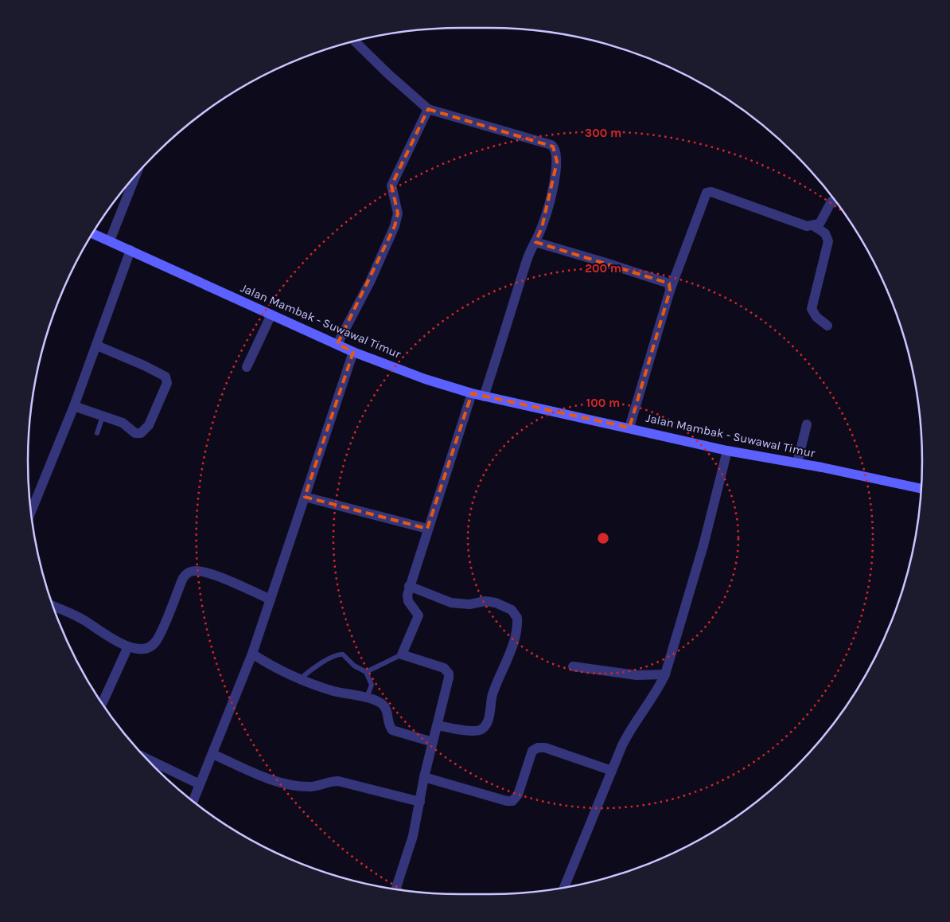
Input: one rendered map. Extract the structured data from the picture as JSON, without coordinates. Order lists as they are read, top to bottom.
{
  "streets": {
    "street": ["Jalan Mambak - Suwawal Timur"]
  },
  "rings": ["300 m", "200 m", "100 m"]
}
